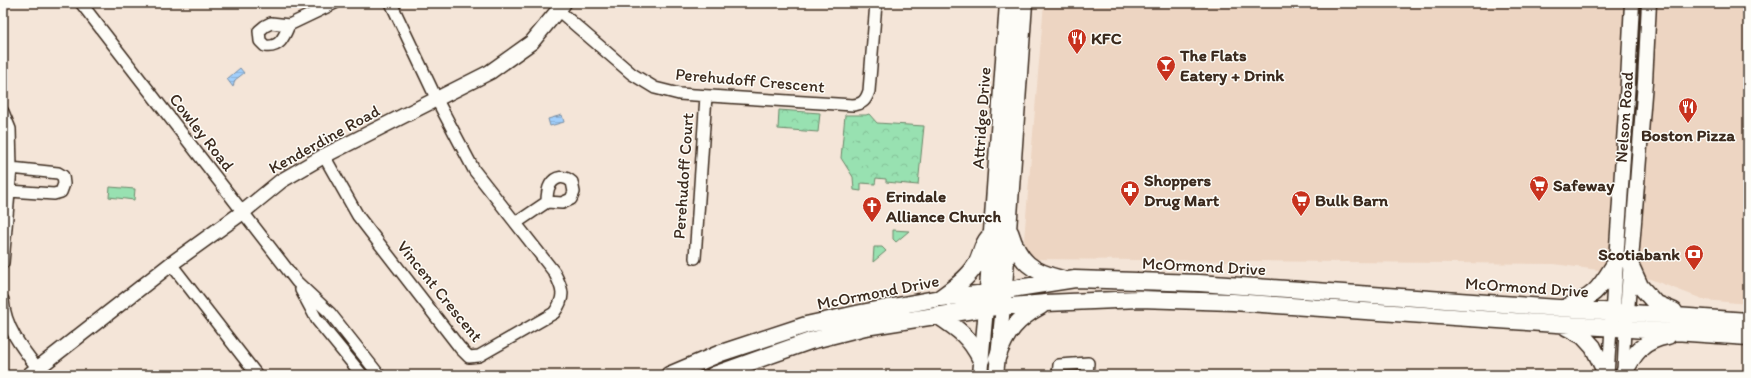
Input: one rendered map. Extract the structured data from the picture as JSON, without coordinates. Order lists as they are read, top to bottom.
{
  "streets": {
    "main road": ["Attridge Drive", "McOrmond Drive"],
    "street": [
      "Perehudoff Crescent",
      "Nelson Road",
      "Cowley Road",
      "Kenderdine Road",
      "Perehudoff Court",
      "Vincent Crescent"
    ]
  },
  "crossings": [
    ["Perehudoff Crescent", "Kenderdine Road"],
    ["Perehudoff Crescent", "Perehudoff Court"],
    ["Nelson Road", "McOrmond Drive"],
    ["Attridge Drive", "McOrmond Drive"],
    ["Cowley Road", "Kenderdine Road"],
    ["Kenderdine Road", "Vincent Crescent"]
  ],
  "places": {
    "restaurant": ["KFC", "Boston Pizza"],
    "bar": ["The Flats Eatery + Drink"],
    "supermarket": ["Safeway", "Bulk Barn"],
    "pharmacy": ["Shoppers Drug Mart"],
    "church": ["Erindale Alliance Church"],
    "bank": ["Scotiabank"]
  }
}
